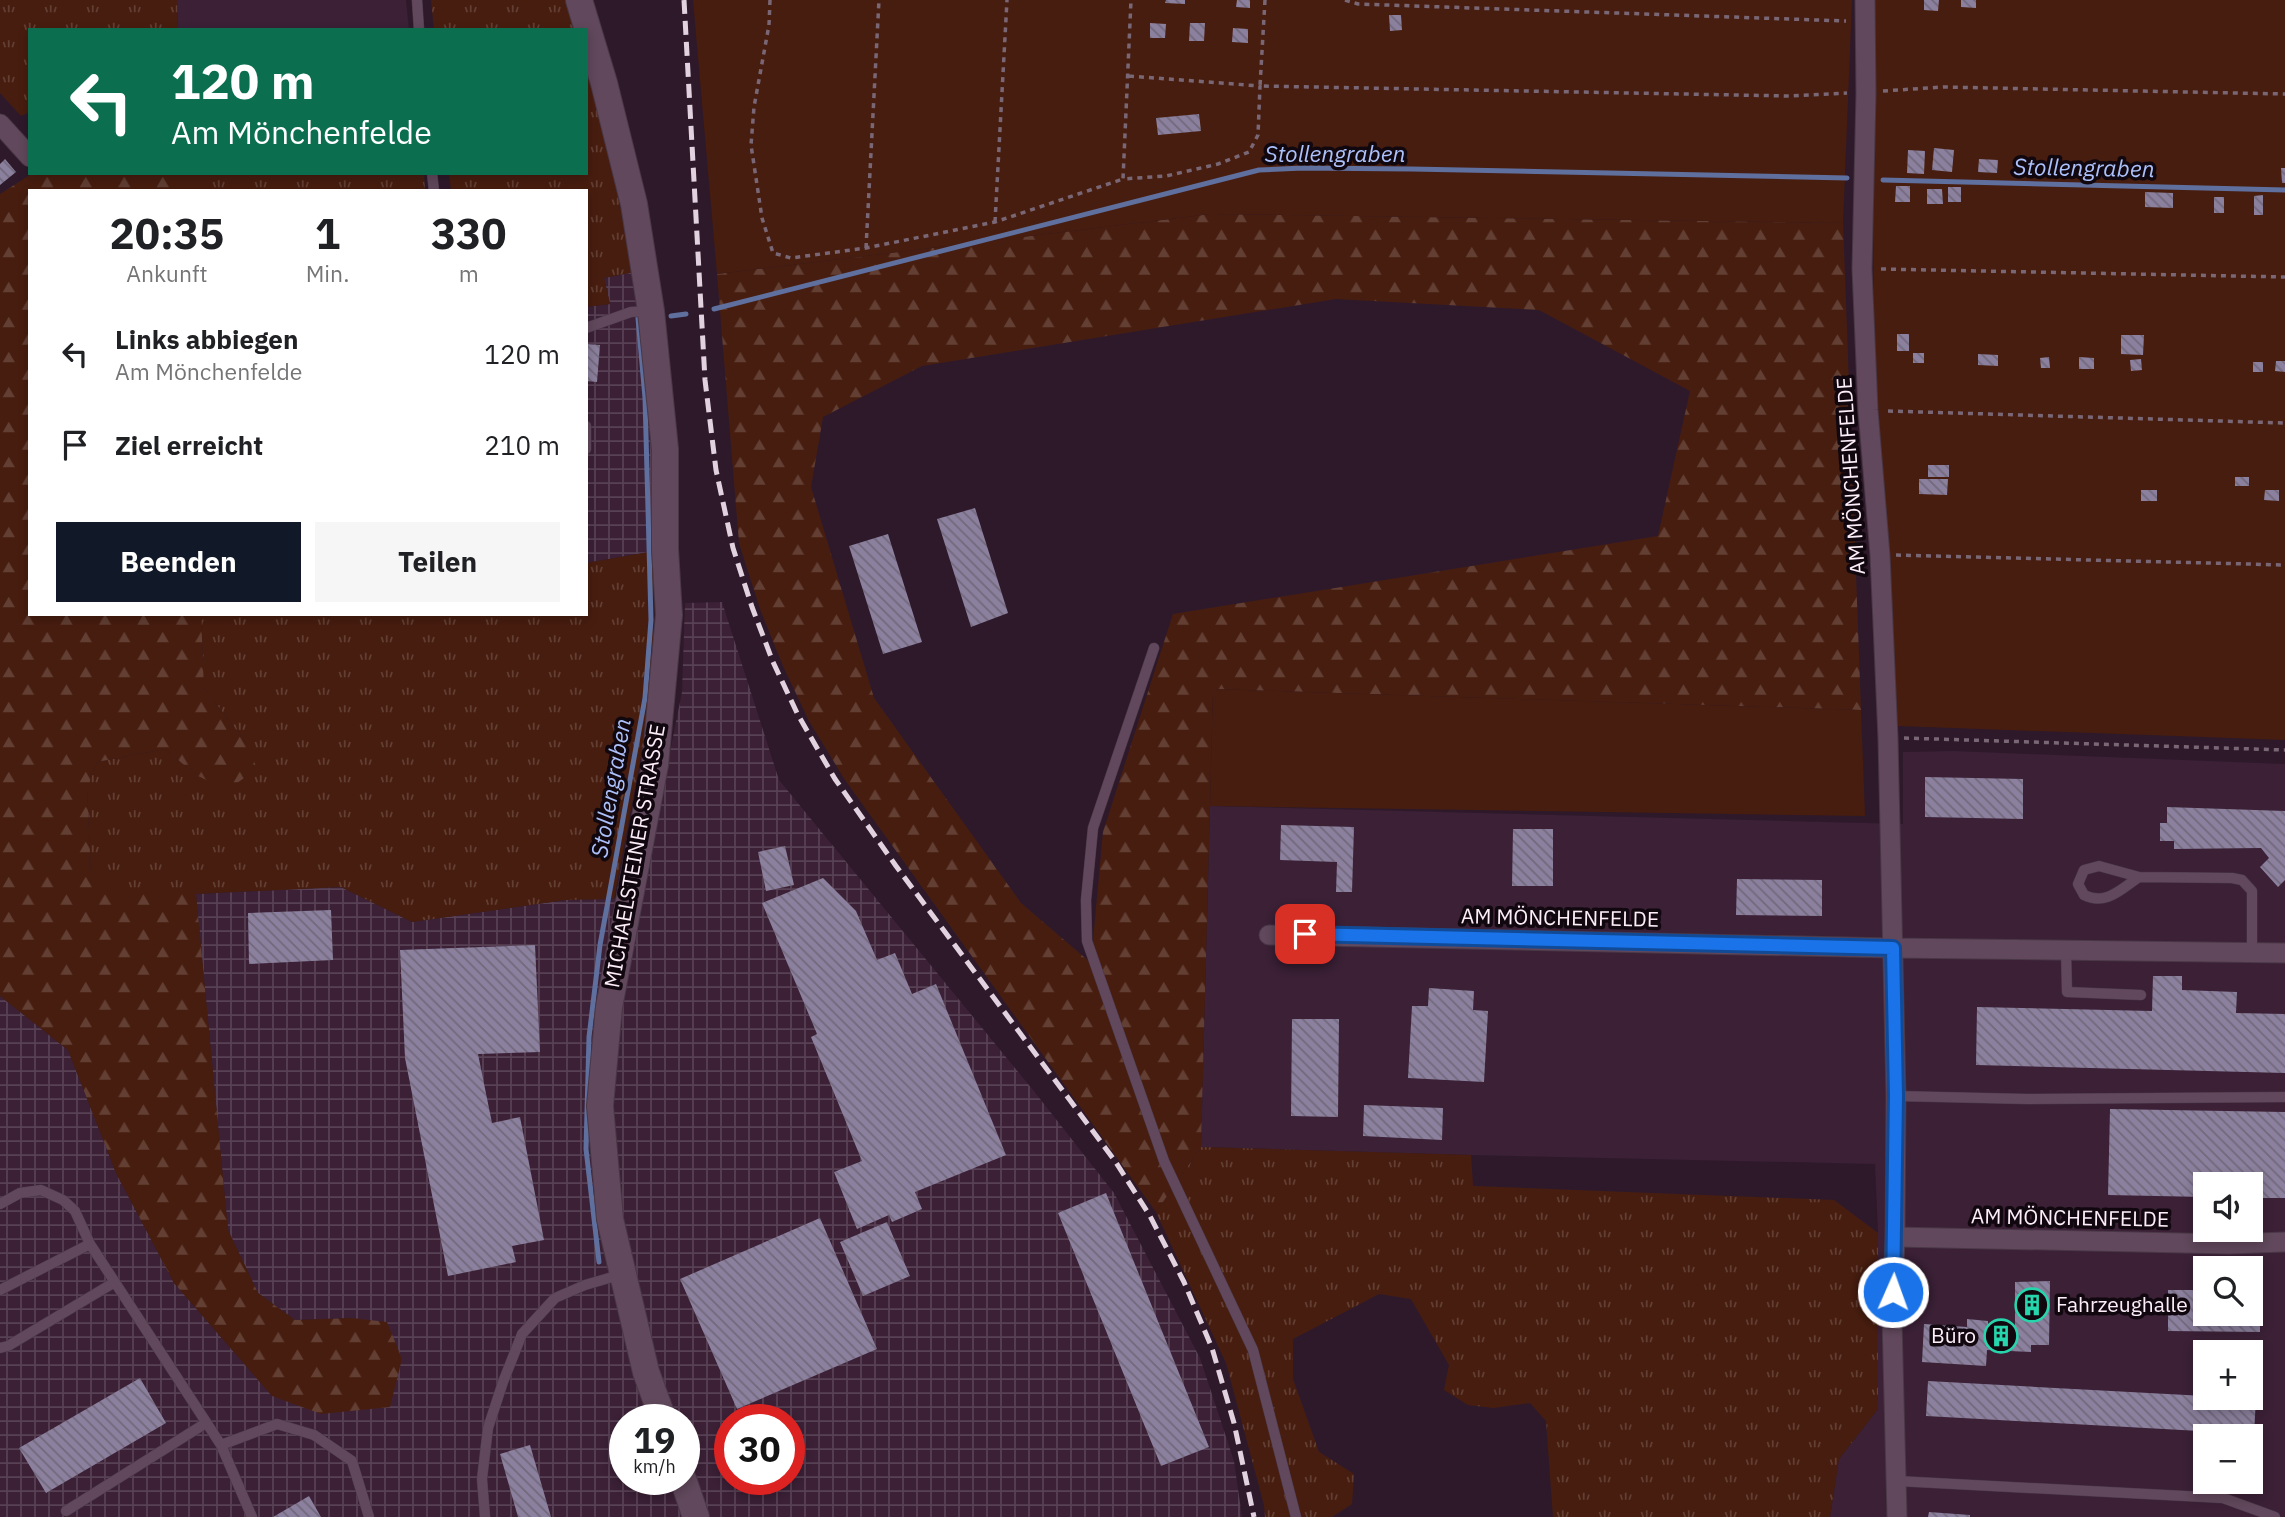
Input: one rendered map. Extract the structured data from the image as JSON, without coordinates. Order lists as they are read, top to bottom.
{
  "streets": {
    "street": ["AM MÖNCHENFELDE", "MICHAELSTEINER STRASSE"]
  },
  "water": ["Stollengraben"],
  "places": {
    "building": ["Fahrzeughalle", "Büro"]
  },
  "page": {
    "turn": ["120 m", "Am Mönchenfelde"],
    "eta": [
      "20:35",
      "Ankunft",
      "1",
      "Min.",
      "330",
      "m"
    ],
    "list": [
      {
        "name": "Links abbiegen",
        "note": "Am Mönchenfelde",
        "value": "120 m"
      },
      {
        "name": "Ziel erreicht",
        "value": "210 m"
      }
    ],
    "buttons": ["Beenden", "Teilen"],
    "map_buttons": ["+", "−"],
    "speed": "19 km/h",
    "limit": "30"
  }
}
